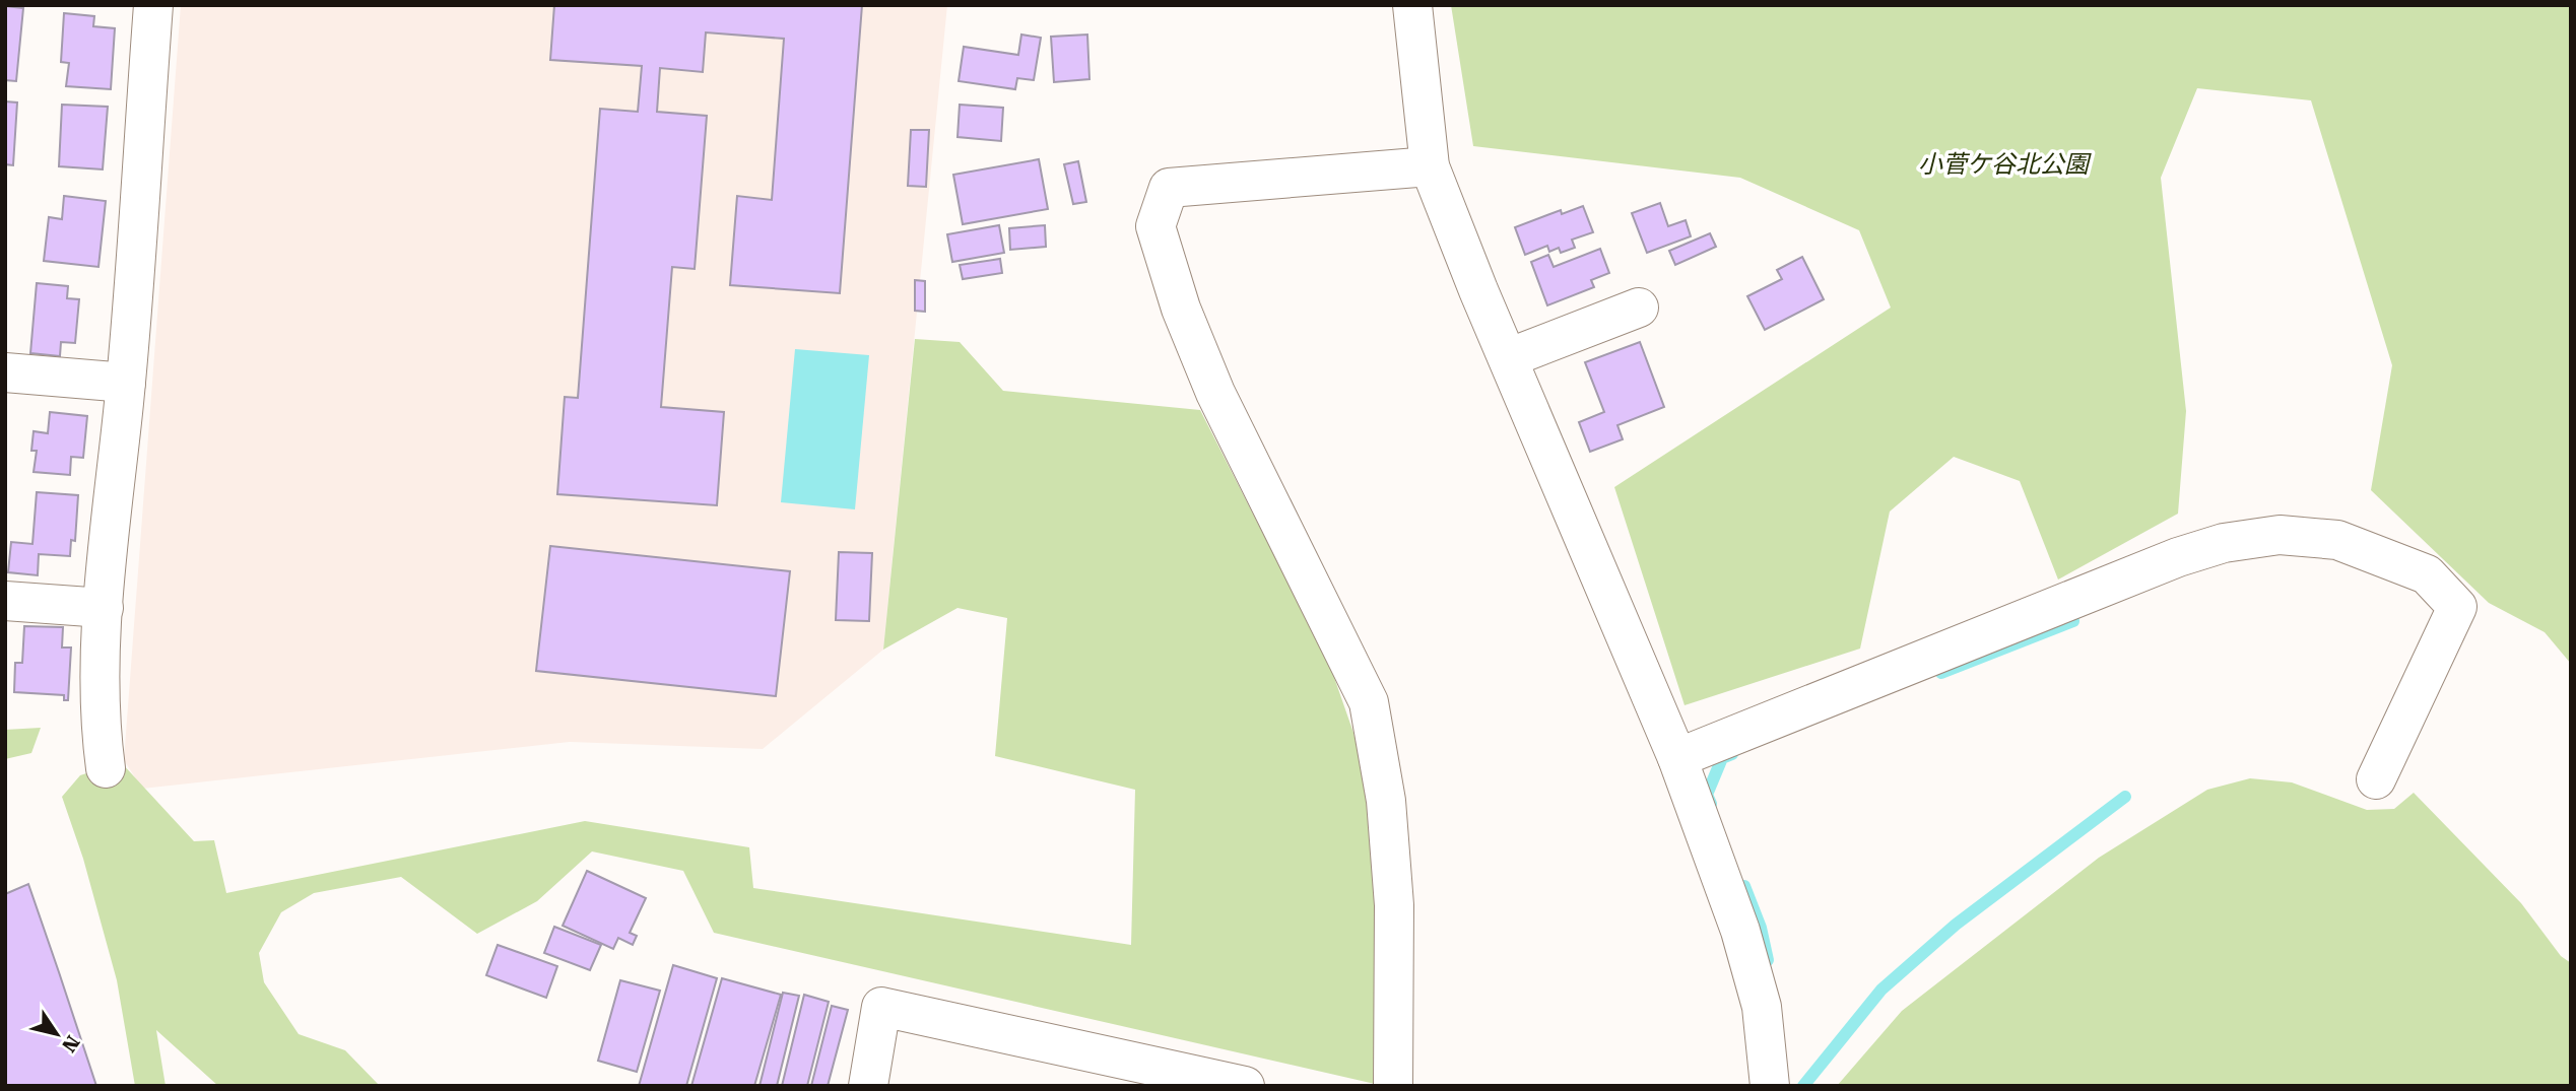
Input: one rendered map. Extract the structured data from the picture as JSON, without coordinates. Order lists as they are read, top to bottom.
{
  "parks": ["小菅ケ谷北公園"],
  "north": "bottom right"
}
